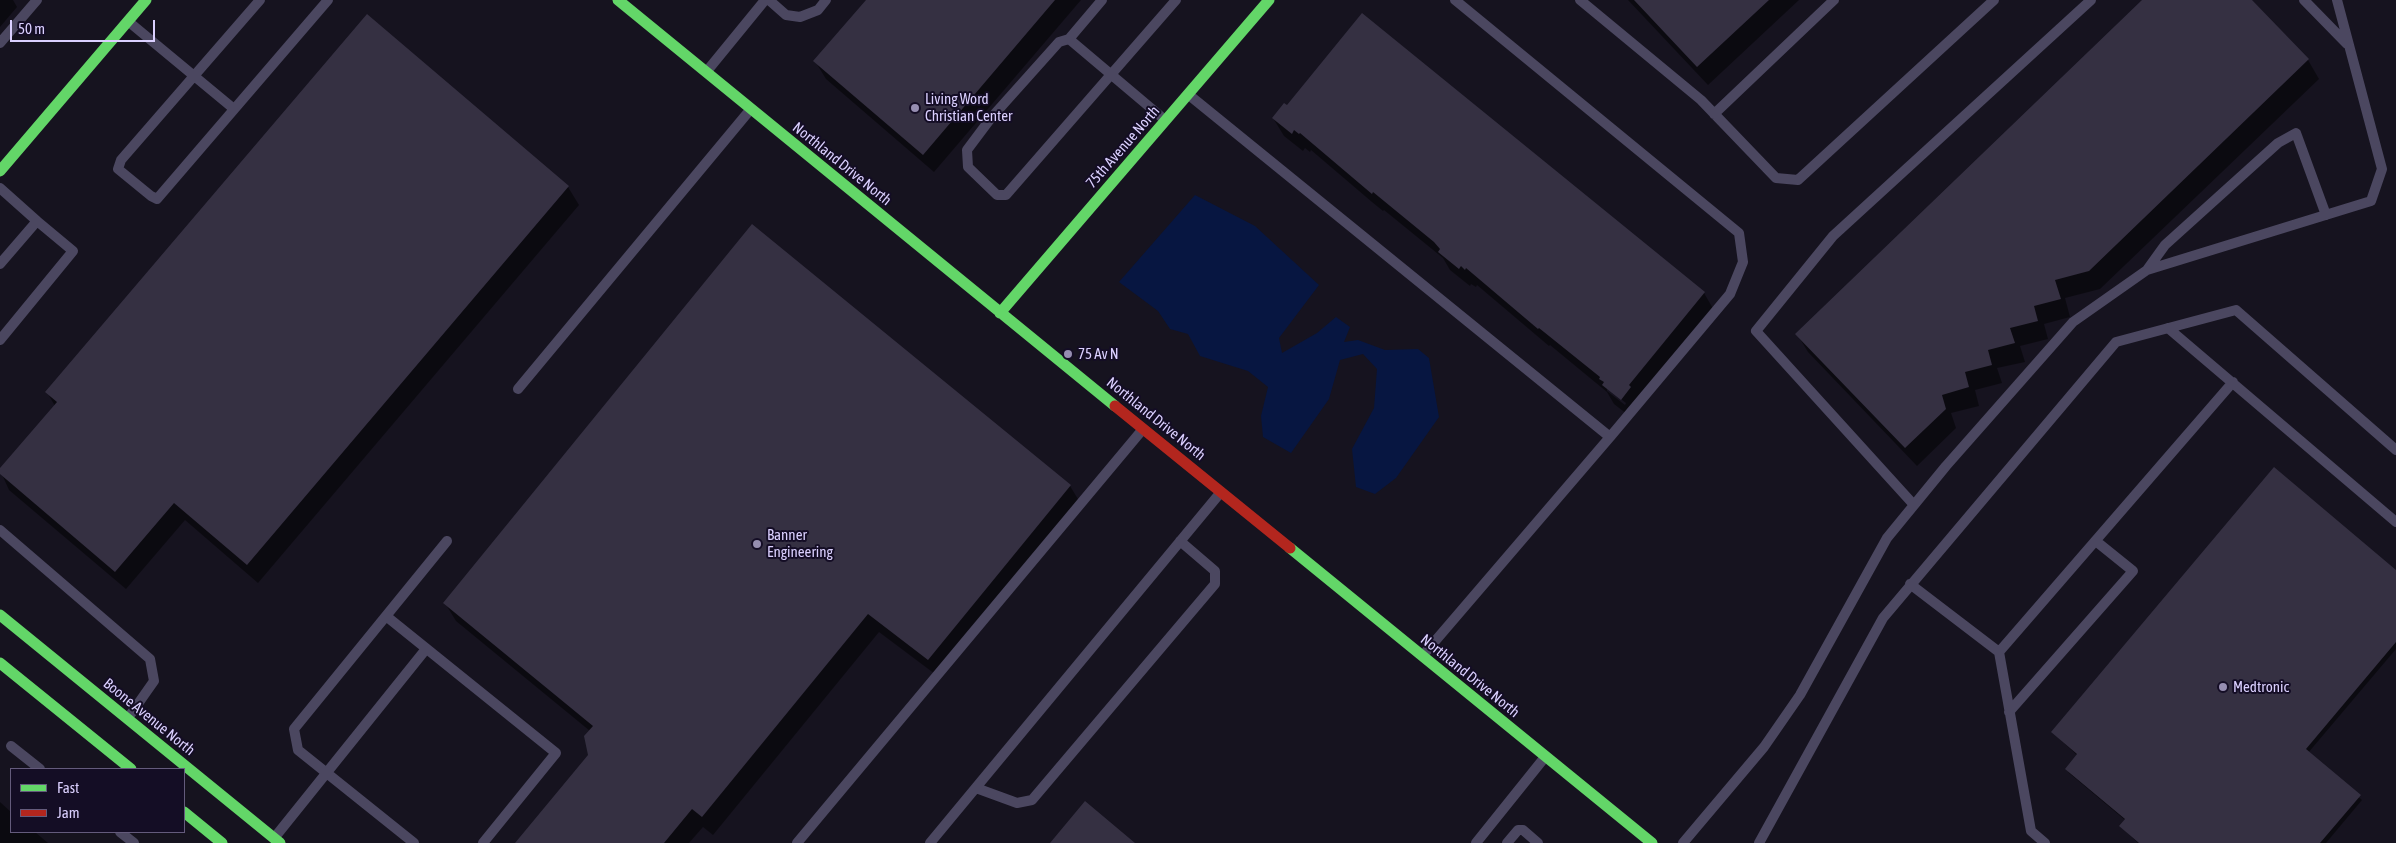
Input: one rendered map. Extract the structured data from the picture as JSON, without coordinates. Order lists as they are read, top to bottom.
{
  "streets": {
    "street": ["75th Avenue North", "Northland Drive North", "Boone Avenue North"]
  },
  "crossings": [
    ["75th Avenue North", "Northland Drive North"]
  ],
  "places": [
    "Living Word Christian Center",
    "75 Av N",
    "Banner Engineering",
    "Medtronic"
  ],
  "legend": ["Fast", "Jam"],
  "scale_bar": "50 m"
}
